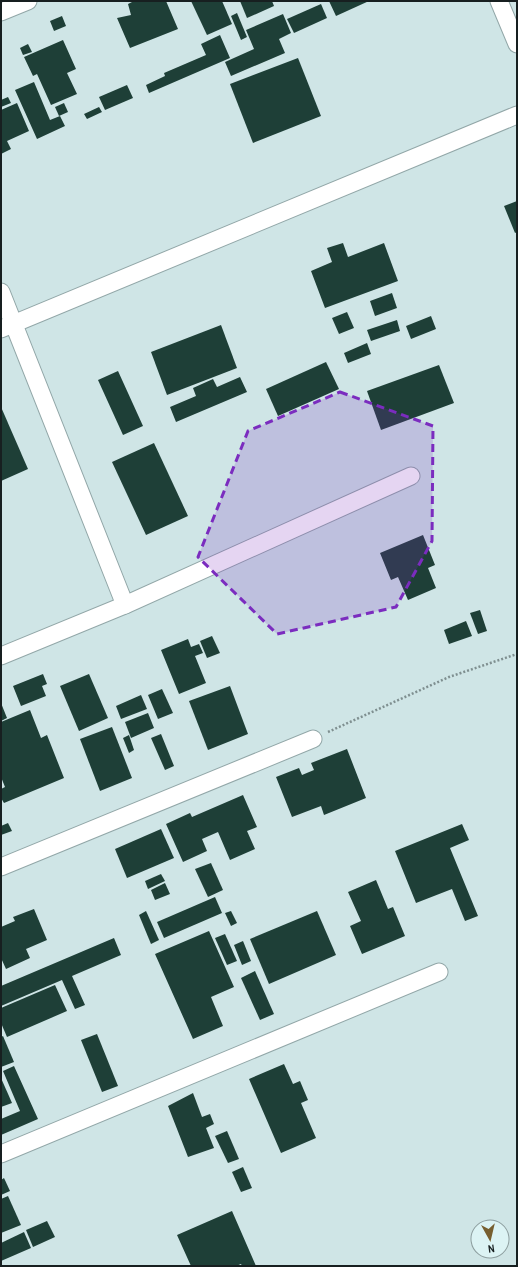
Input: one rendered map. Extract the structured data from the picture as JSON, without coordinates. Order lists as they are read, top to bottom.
{
  "north": "bottom"
}
